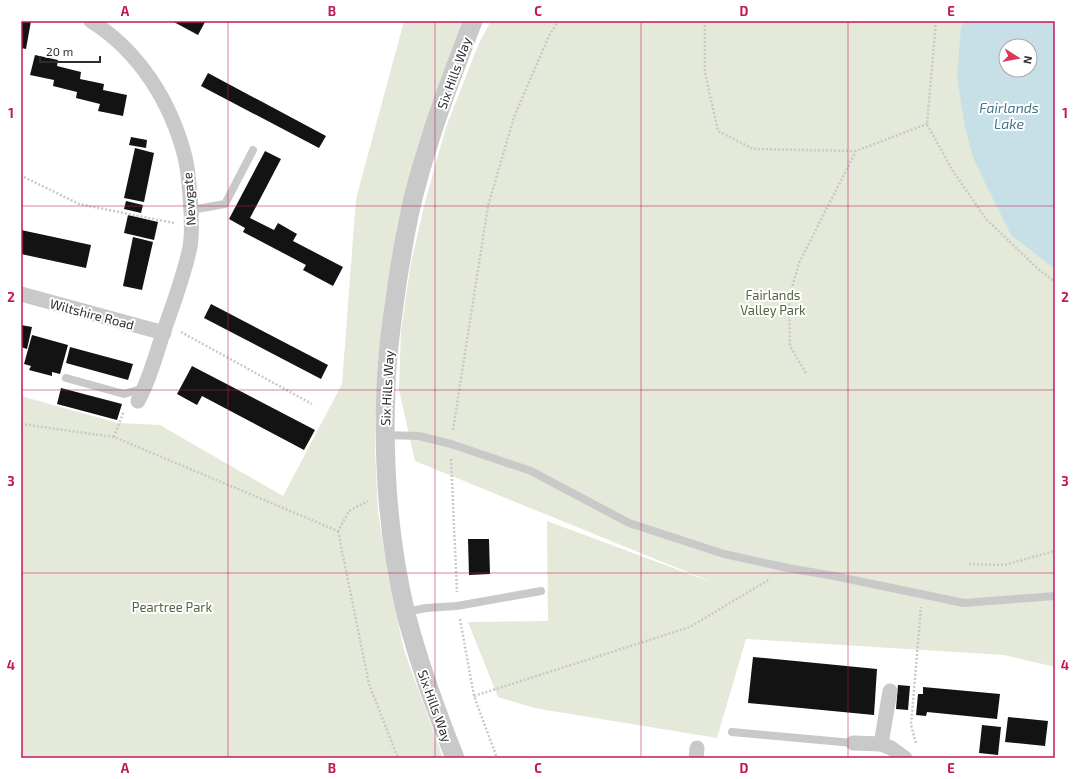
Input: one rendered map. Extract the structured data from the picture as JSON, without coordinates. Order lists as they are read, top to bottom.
{
  "streets": {
    "street": ["Six Hills Way", "Newgate", "Wiltshire Road"]
  },
  "crossings": [
    ["Newgate", "Wiltshire Road"]
  ],
  "water": ["Fairlands Lake"],
  "parks": ["Fairlands Valley Park", "Peartree Park"],
  "scale_bar": "20 m",
  "north": "right",
  "grid": {
    "columns": [
      "A",
      "B",
      "C",
      "D",
      "E"
    ],
    "rows": [
      "1",
      "2",
      "3",
      "4"
    ]
  }
}
